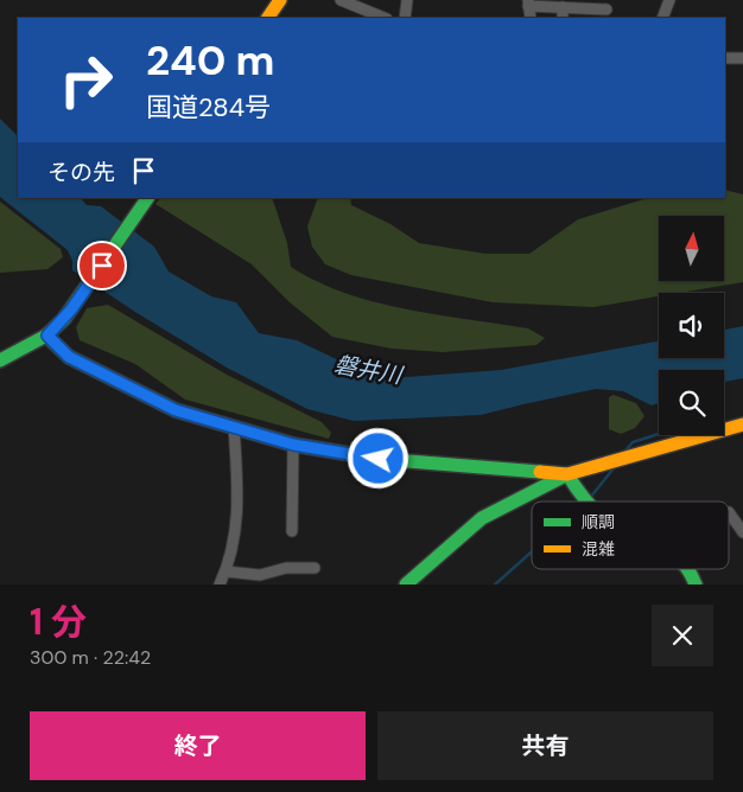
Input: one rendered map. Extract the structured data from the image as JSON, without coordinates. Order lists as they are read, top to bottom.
{
  "water": ["磐井川"],
  "legend": ["順調", "混雑"],
  "north": "top",
  "page": {
    "turn": ["240 m", "国道284号"],
    "then": "その先",
    "heading": ["1 分", "300 m · 22:42"],
    "buttons": ["終了", "共有"]
  }
}
